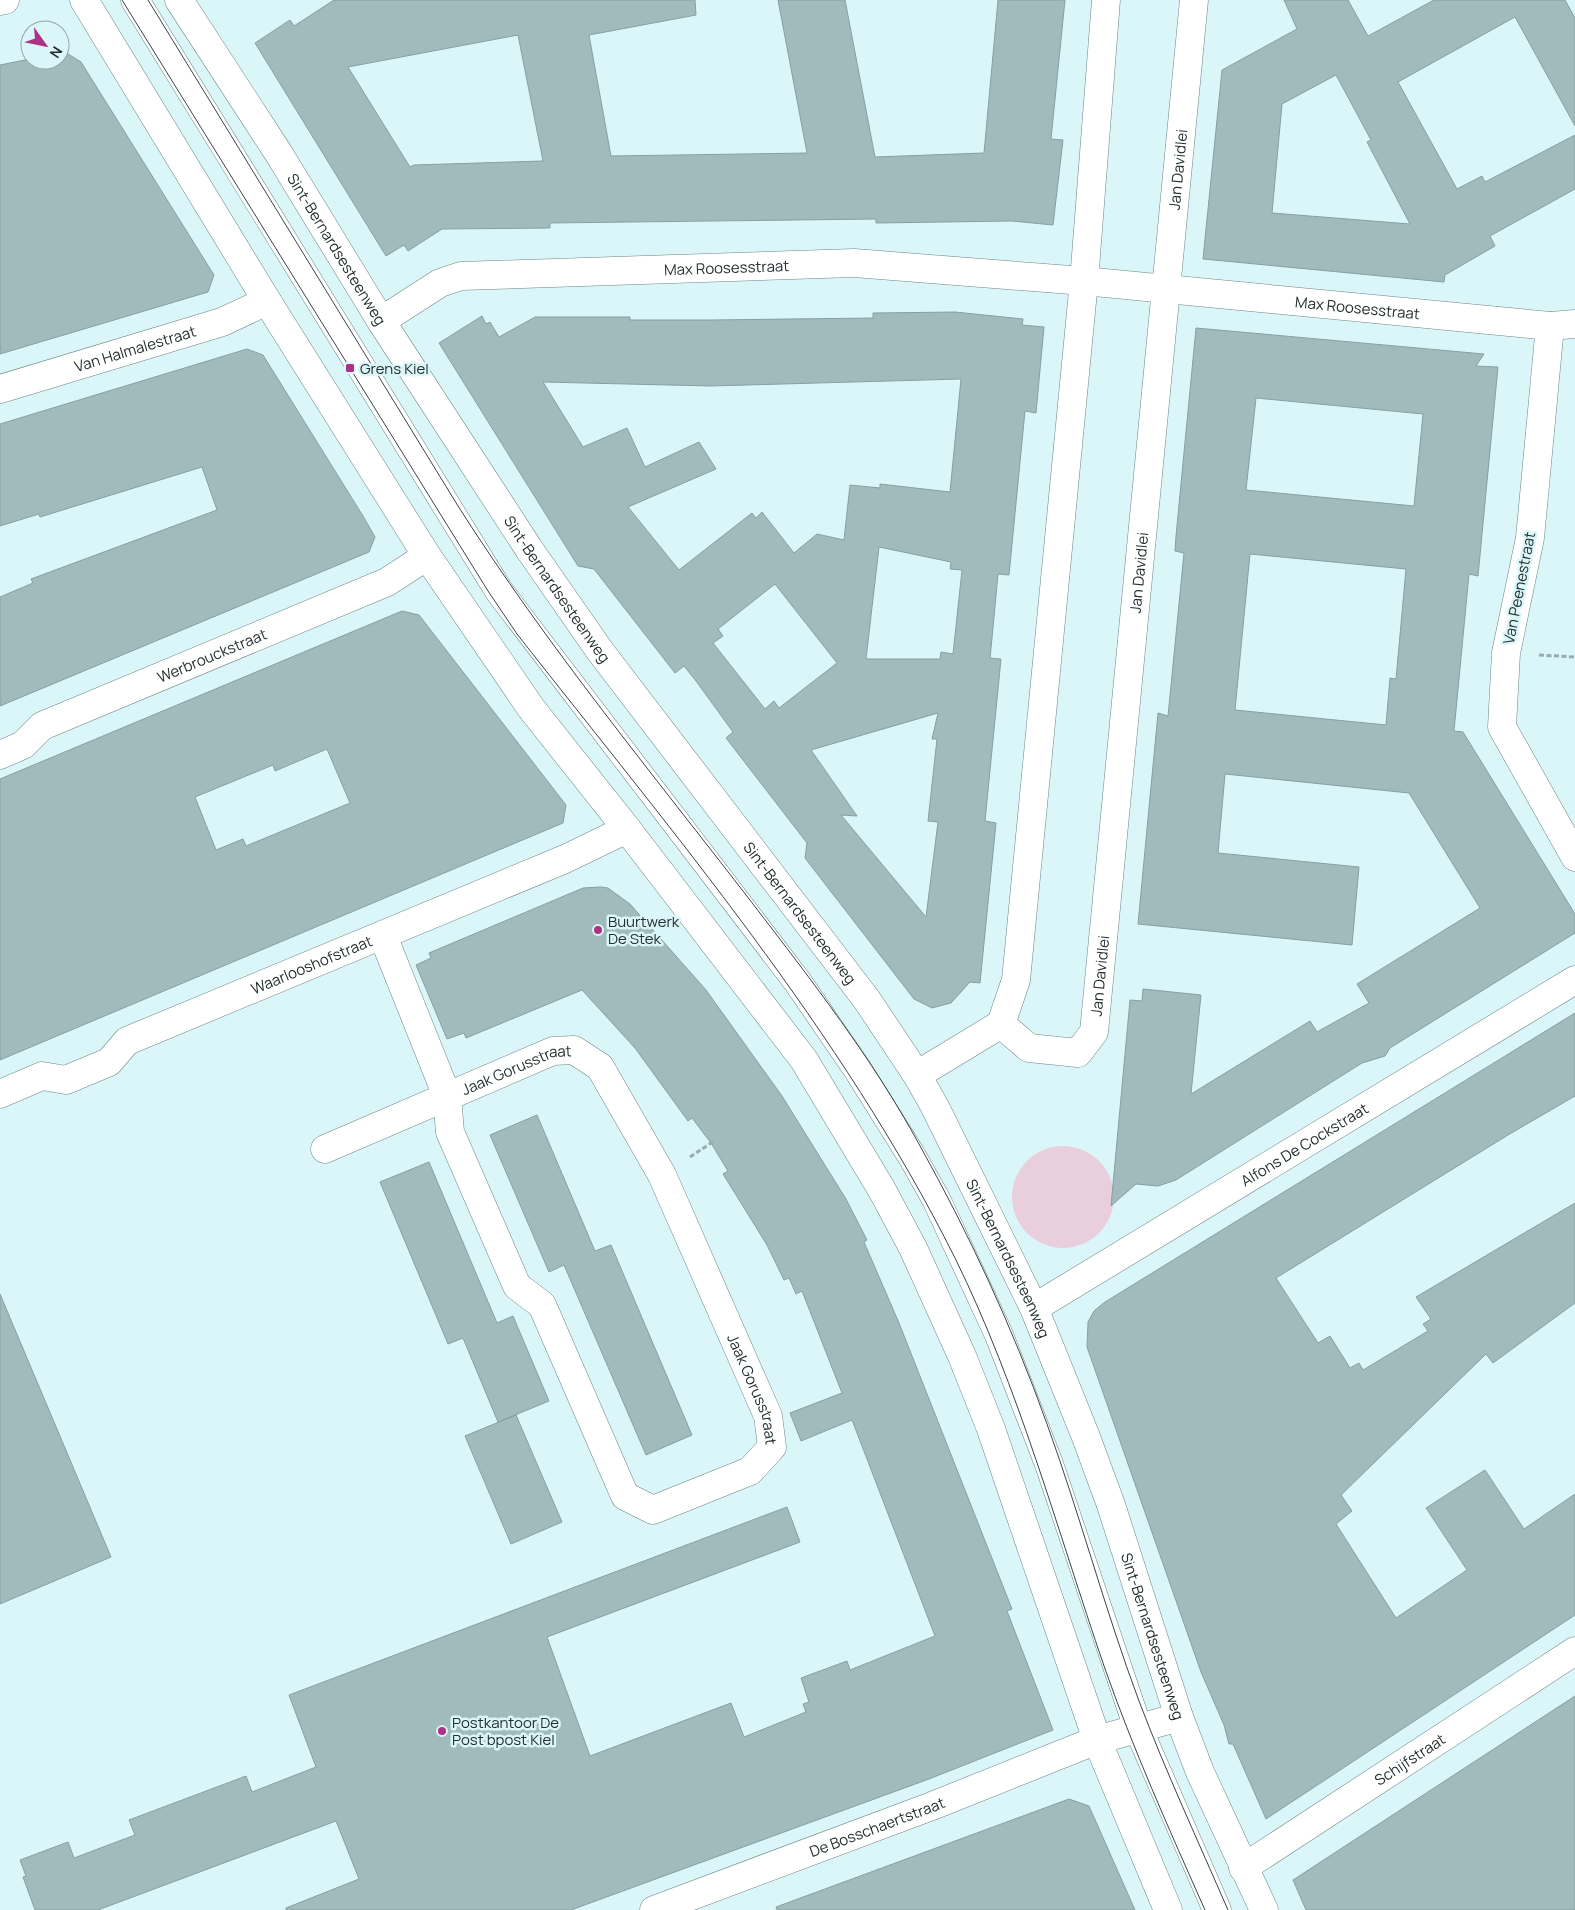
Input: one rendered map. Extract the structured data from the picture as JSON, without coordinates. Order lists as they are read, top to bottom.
{
  "streets": {
    "street": [
      "Jan Davidlei",
      "Sint-Bernardsesteenweg",
      "Max Roosesstraat",
      "Van Halmalestraat",
      "Van Peenestraat",
      "Werbrouckstraat",
      "Waarlooshofstraat",
      "Jaak Gorusstraat",
      "Alfons De Cockstraat",
      "Schijfstraat",
      "De Bosschaertstraat"
    ]
  },
  "crossings": [
    ["Jan Davidlei", "Max Roosesstraat"],
    ["Sint-Bernardsesteenweg", "Max Roosesstraat"],
    ["Sint-Bernardsesteenweg", "Alfons De Cockstraat"],
    ["Sint-Bernardsesteenweg", "Schijfstraat"],
    ["Sint-Bernardsesteenweg", "De Bosschaertstraat"],
    ["Max Roosesstraat", "Van Peenestraat"],
    ["Waarlooshofstraat", "Jaak Gorusstraat"]
  ],
  "places": {
    "transit": ["Grens Kiel"],
    "other": ["Buurtwerk De Stek", "Postkantoor De Post bpost Kiel"]
  },
  "north": "bottom right"
}
